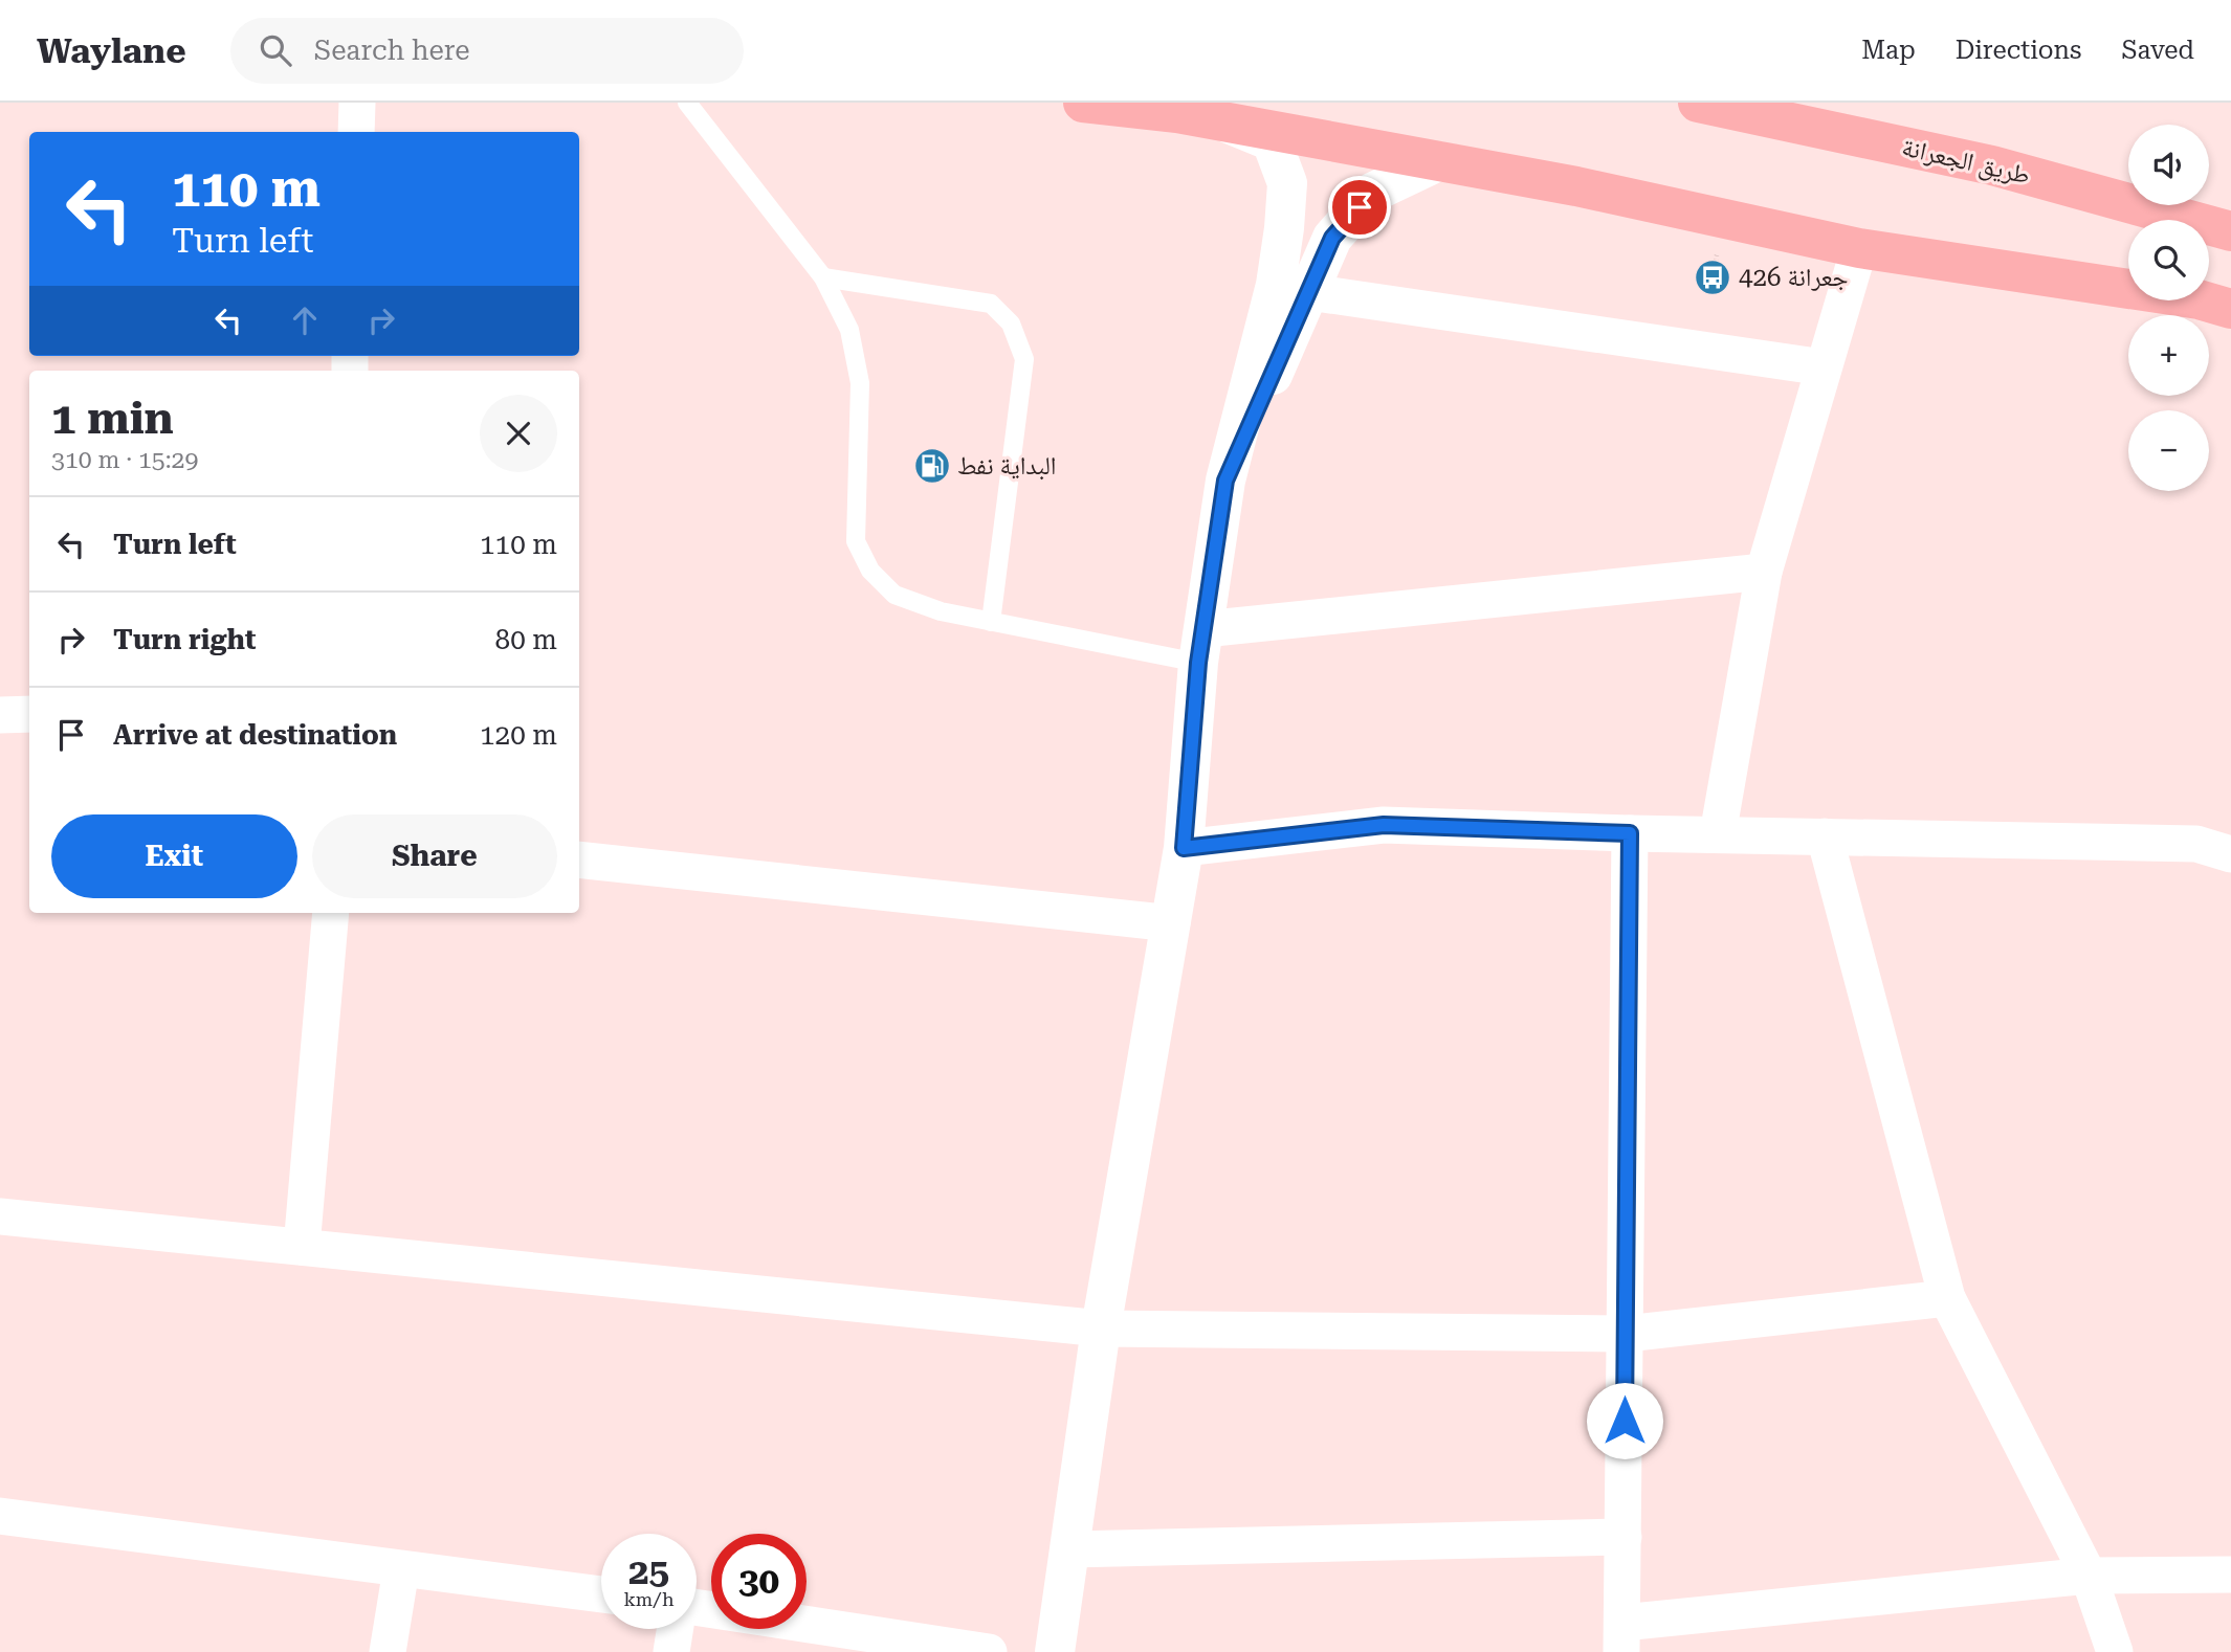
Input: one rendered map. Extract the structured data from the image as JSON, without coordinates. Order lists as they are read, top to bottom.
{
  "streets": {
    "main road": ["طريق الجعرانة"]
  },
  "places": {
    "bus stop": ["جعرانة 426"],
    "fuel station": ["البداية نفط"]
  },
  "page": {
    "header": "Waylane",
    "search": "Search here",
    "nav": ["Map", "Directions", "Saved"],
    "map_buttons": ["+", "−"],
    "turn": ["110 m", "Turn left"],
    "heading": ["1 min", "310 m · 15:29"],
    "list": [
      {
        "name": "Turn left",
        "value": "110 m"
      },
      {
        "name": "Turn right",
        "value": "80 m"
      },
      {
        "name": "Arrive at destination",
        "value": "120 m"
      }
    ],
    "buttons": ["Exit", "Share"],
    "speed": "25 km/h",
    "limit": "30"
  }
}
